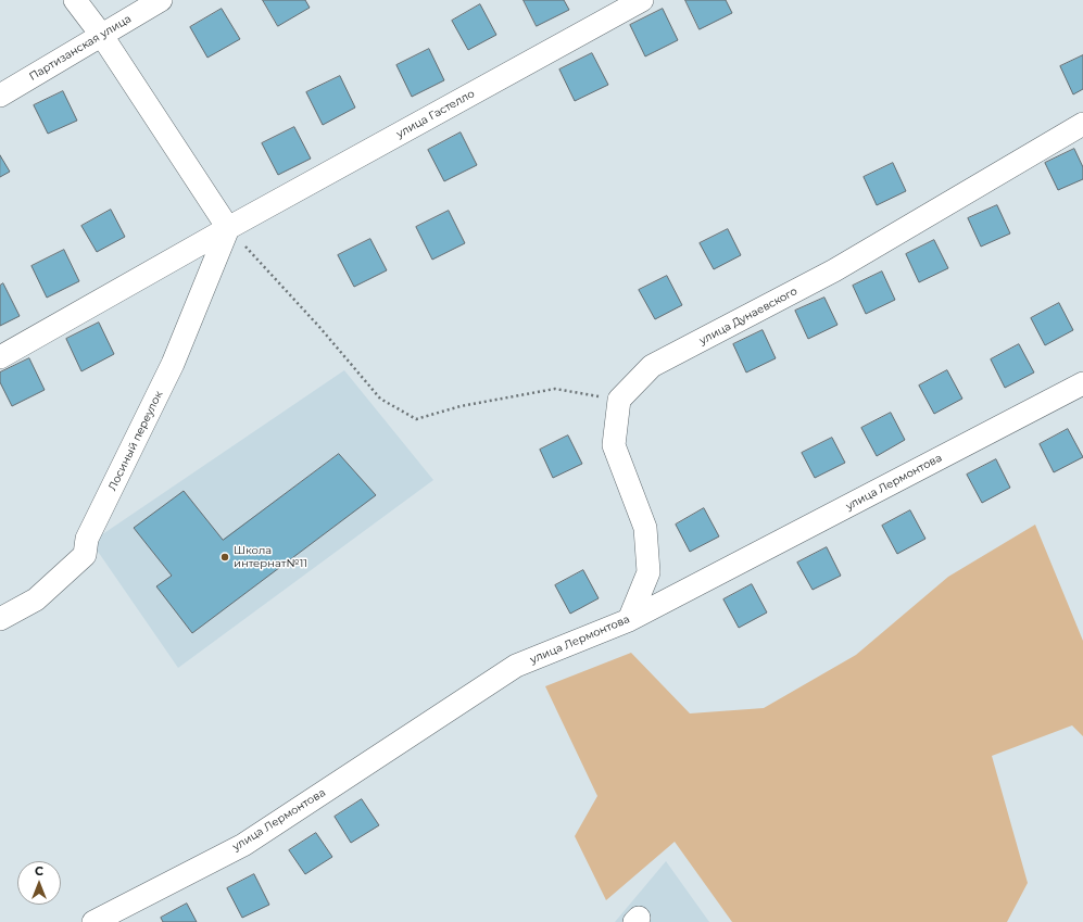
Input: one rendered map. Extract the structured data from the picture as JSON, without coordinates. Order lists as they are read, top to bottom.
{
  "streets": {
    "street": [
      "Партизанская улица",
      "улица Гастелло",
      "улица Дунаевского",
      "Лосиный переулок",
      "улица Лермонтова"
    ]
  },
  "crossings": [
    ["улица Гастелло", "Лосиный переулок"]
  ],
  "places": ["Школа интернат№11"],
  "north": "top"
}
